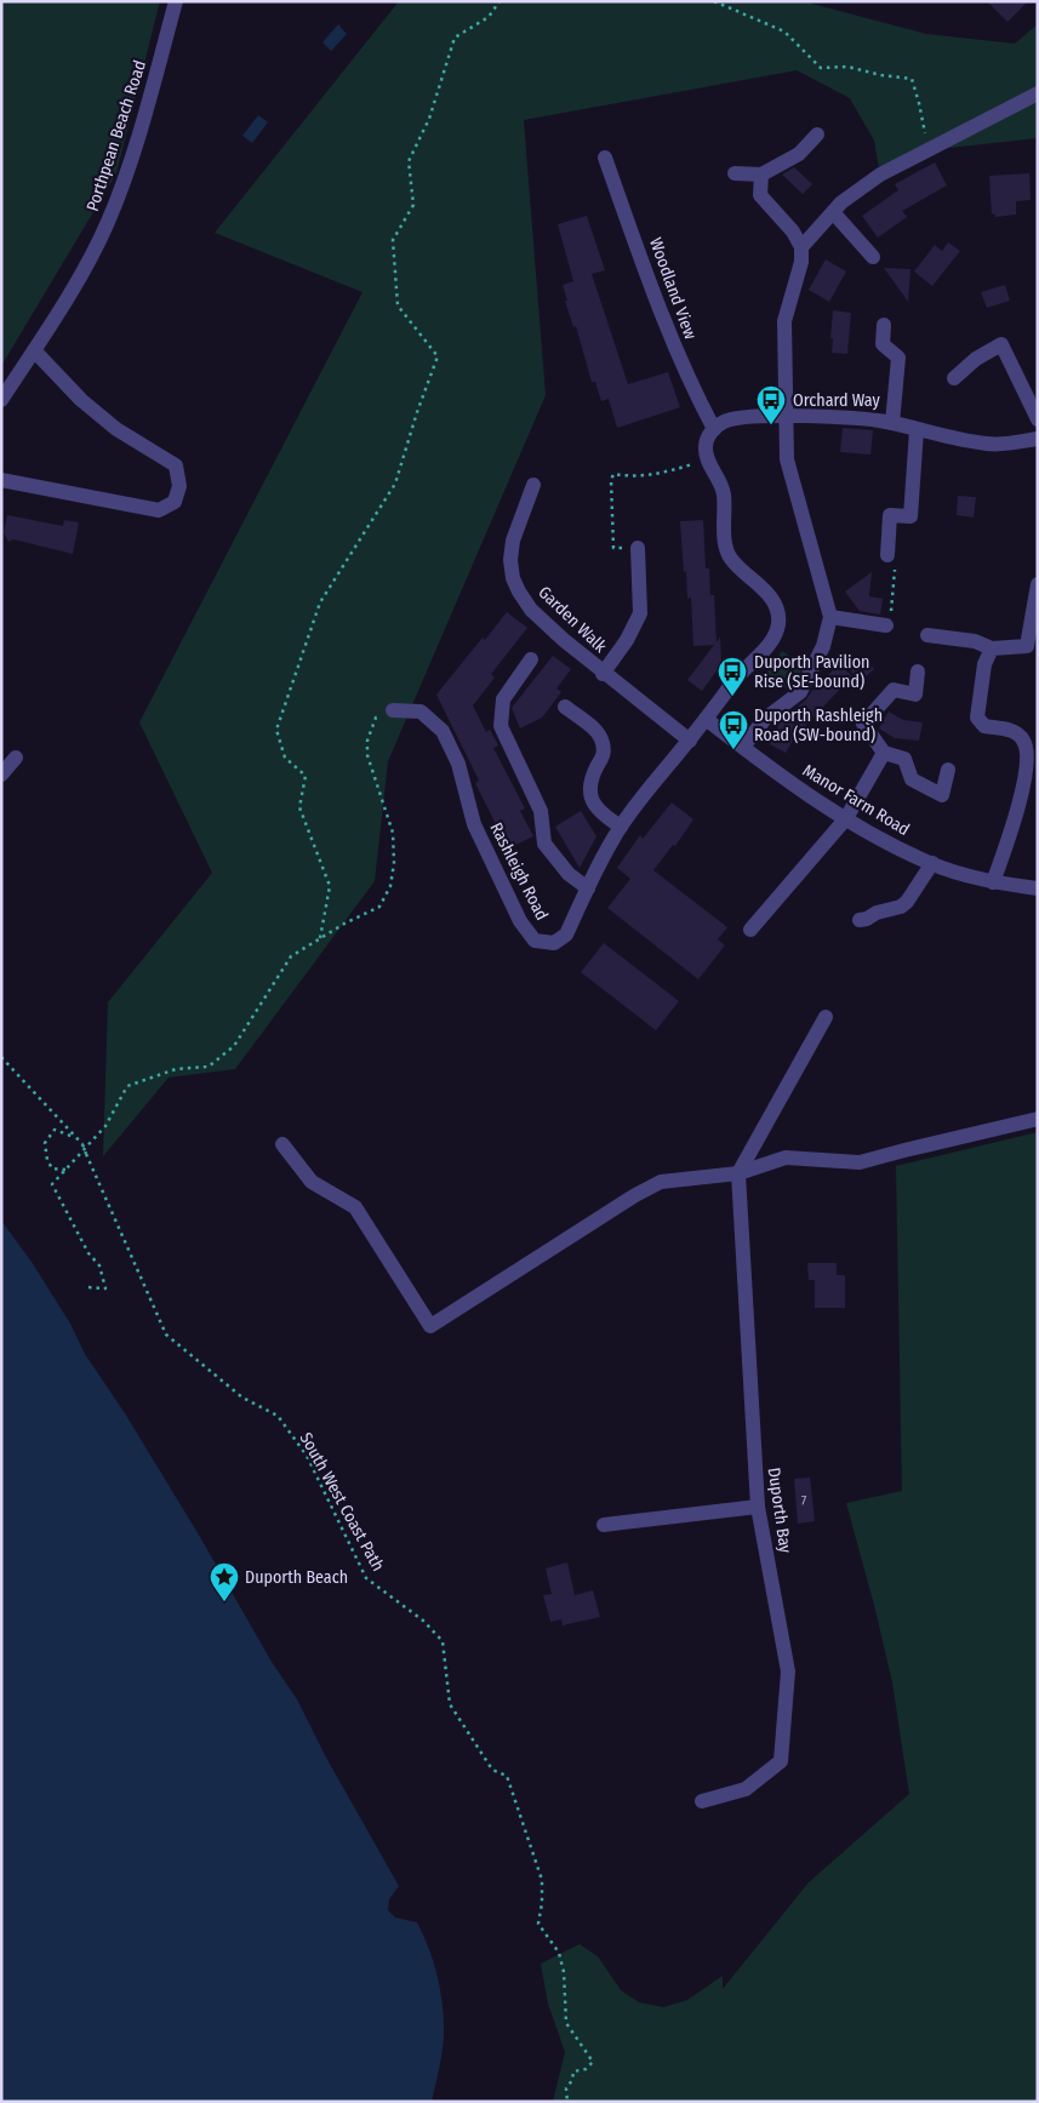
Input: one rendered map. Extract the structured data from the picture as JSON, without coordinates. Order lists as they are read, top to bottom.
{
  "streets": {
    "street": [
      "Porthpean Beach Road",
      "Woodland View",
      "Garden Walk",
      "Manor Farm Road",
      "Rashleigh Road",
      "Duporth Bay"
    ],
    "path": ["South West Coast Path"]
  },
  "crossings": [
    ["Garden Walk", "Rashleigh Road"],
    ["Manor Farm Road", "Rashleigh Road"]
  ],
  "places": {
    "bus stop": ["Orchard Way", "Duporth Pavilion Rise (SE-bound)", "Duporth Rashleigh Road (SW-bound)"],
    "place": ["Duporth Beach"]
  },
  "house_numbers": ["7"]
}
